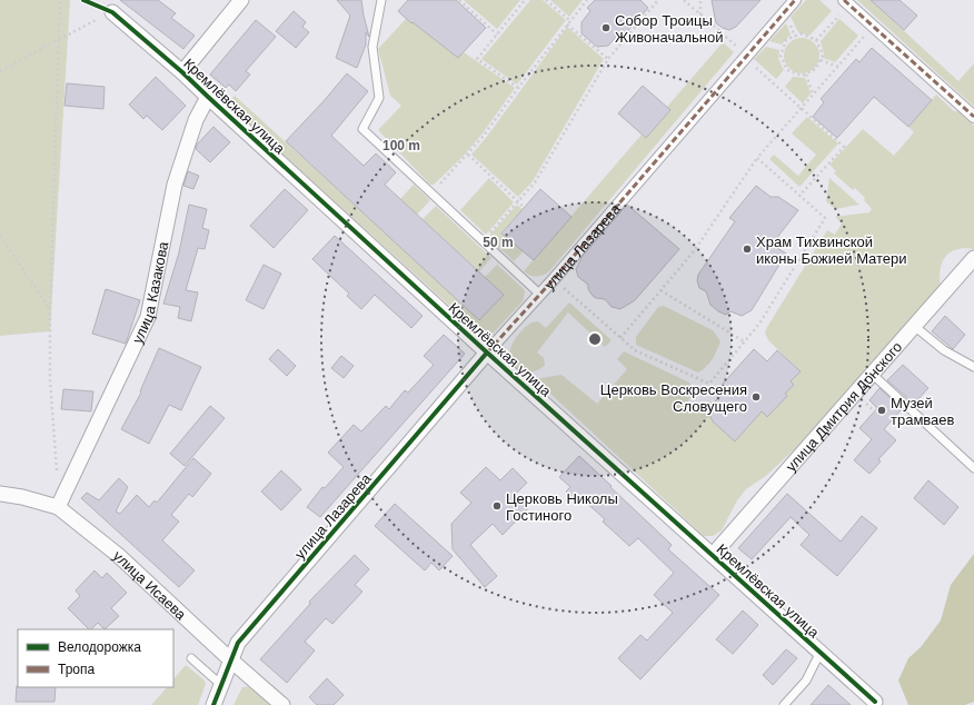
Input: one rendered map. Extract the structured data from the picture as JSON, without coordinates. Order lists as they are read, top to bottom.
{
  "streets": {
    "street": [
      "Кремлёвская улица",
      "улица Лазарева",
      "улица Казакова",
      "улица Дмитрия Донского",
      "улица Исаева"
    ]
  },
  "crossings": [
    ["Кремлёвская улица", "улица Лазарева"],
    ["Кремлёвская улица", "улица Казакова"],
    ["Кремлёвская улица", "улица Дмитрия Донского"],
    ["улица Лазарева", "улица Исаева"],
    ["улица Казакова", "улица Исаева"]
  ],
  "places": [
    "Собор Троицы Живоначальной",
    "Храм Тихвинской иконы Божией Матери",
    "Церковь Воскресения Словущего",
    "Музей трамваев",
    "Церковь Николы Гостиного"
  ],
  "legend": ["Велодорожка", "Тропа"],
  "rings": ["100 m", "50 m"]
}
